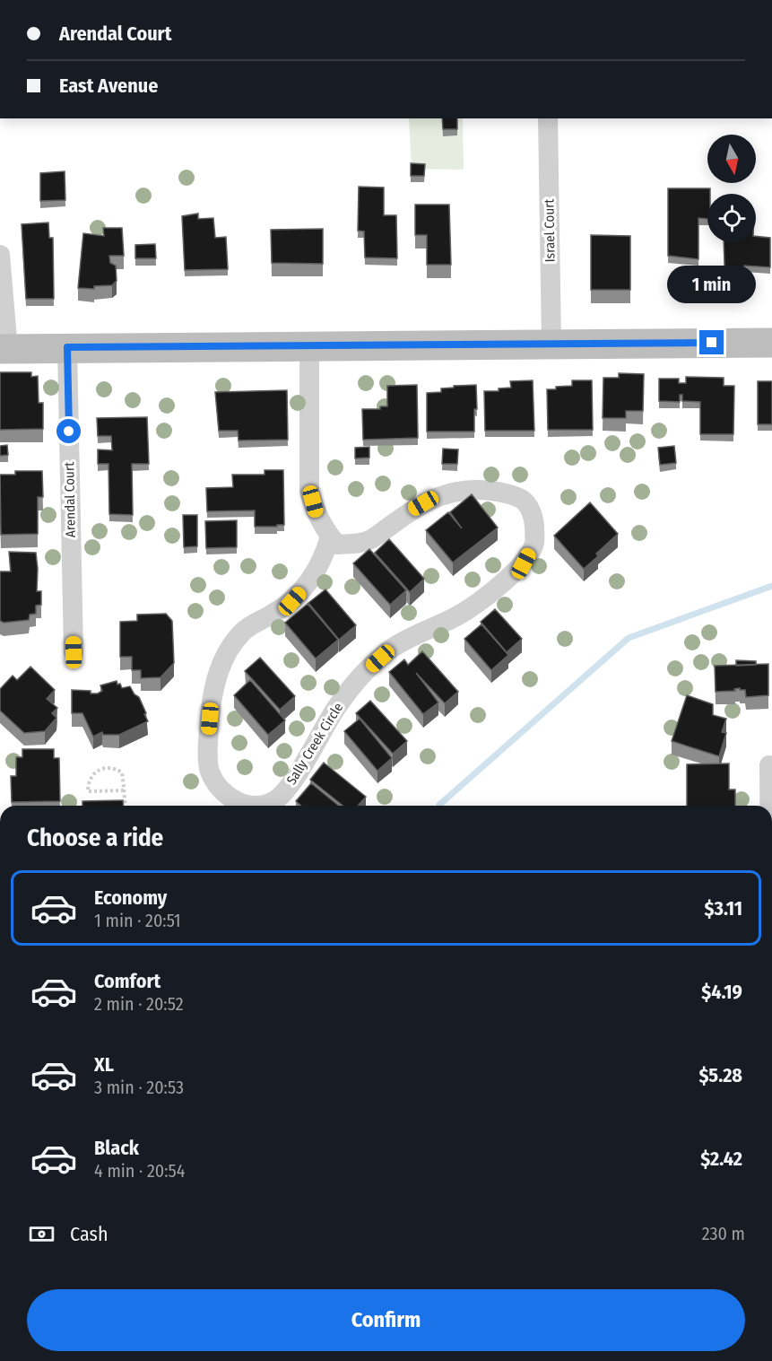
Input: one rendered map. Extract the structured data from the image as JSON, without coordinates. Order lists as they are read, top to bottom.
{
  "streets": {
    "street": ["Israel Court", "Arendal Court", "Sally Creek Circle"]
  },
  "north": "bottom",
  "page": {
    "banner": ["Arendal Court", "East Avenue"],
    "bubble": "1 min",
    "heading": "Choose a ride",
    "list": [
      {
        "name": "Economy",
        "note": "1 min · 20:51",
        "value": "$3.11"
      },
      {
        "name": "Comfort",
        "note": "2 min · 20:52",
        "value": "$4.19"
      },
      {
        "name": "XL",
        "note": "3 min · 20:53",
        "value": "$5.28"
      },
      {
        "name": "Black",
        "note": "4 min · 20:54",
        "value": "$2.42"
      }
    ],
    "pay": ["Cash", "230 m"],
    "buttons": "Confirm"
  }
}
